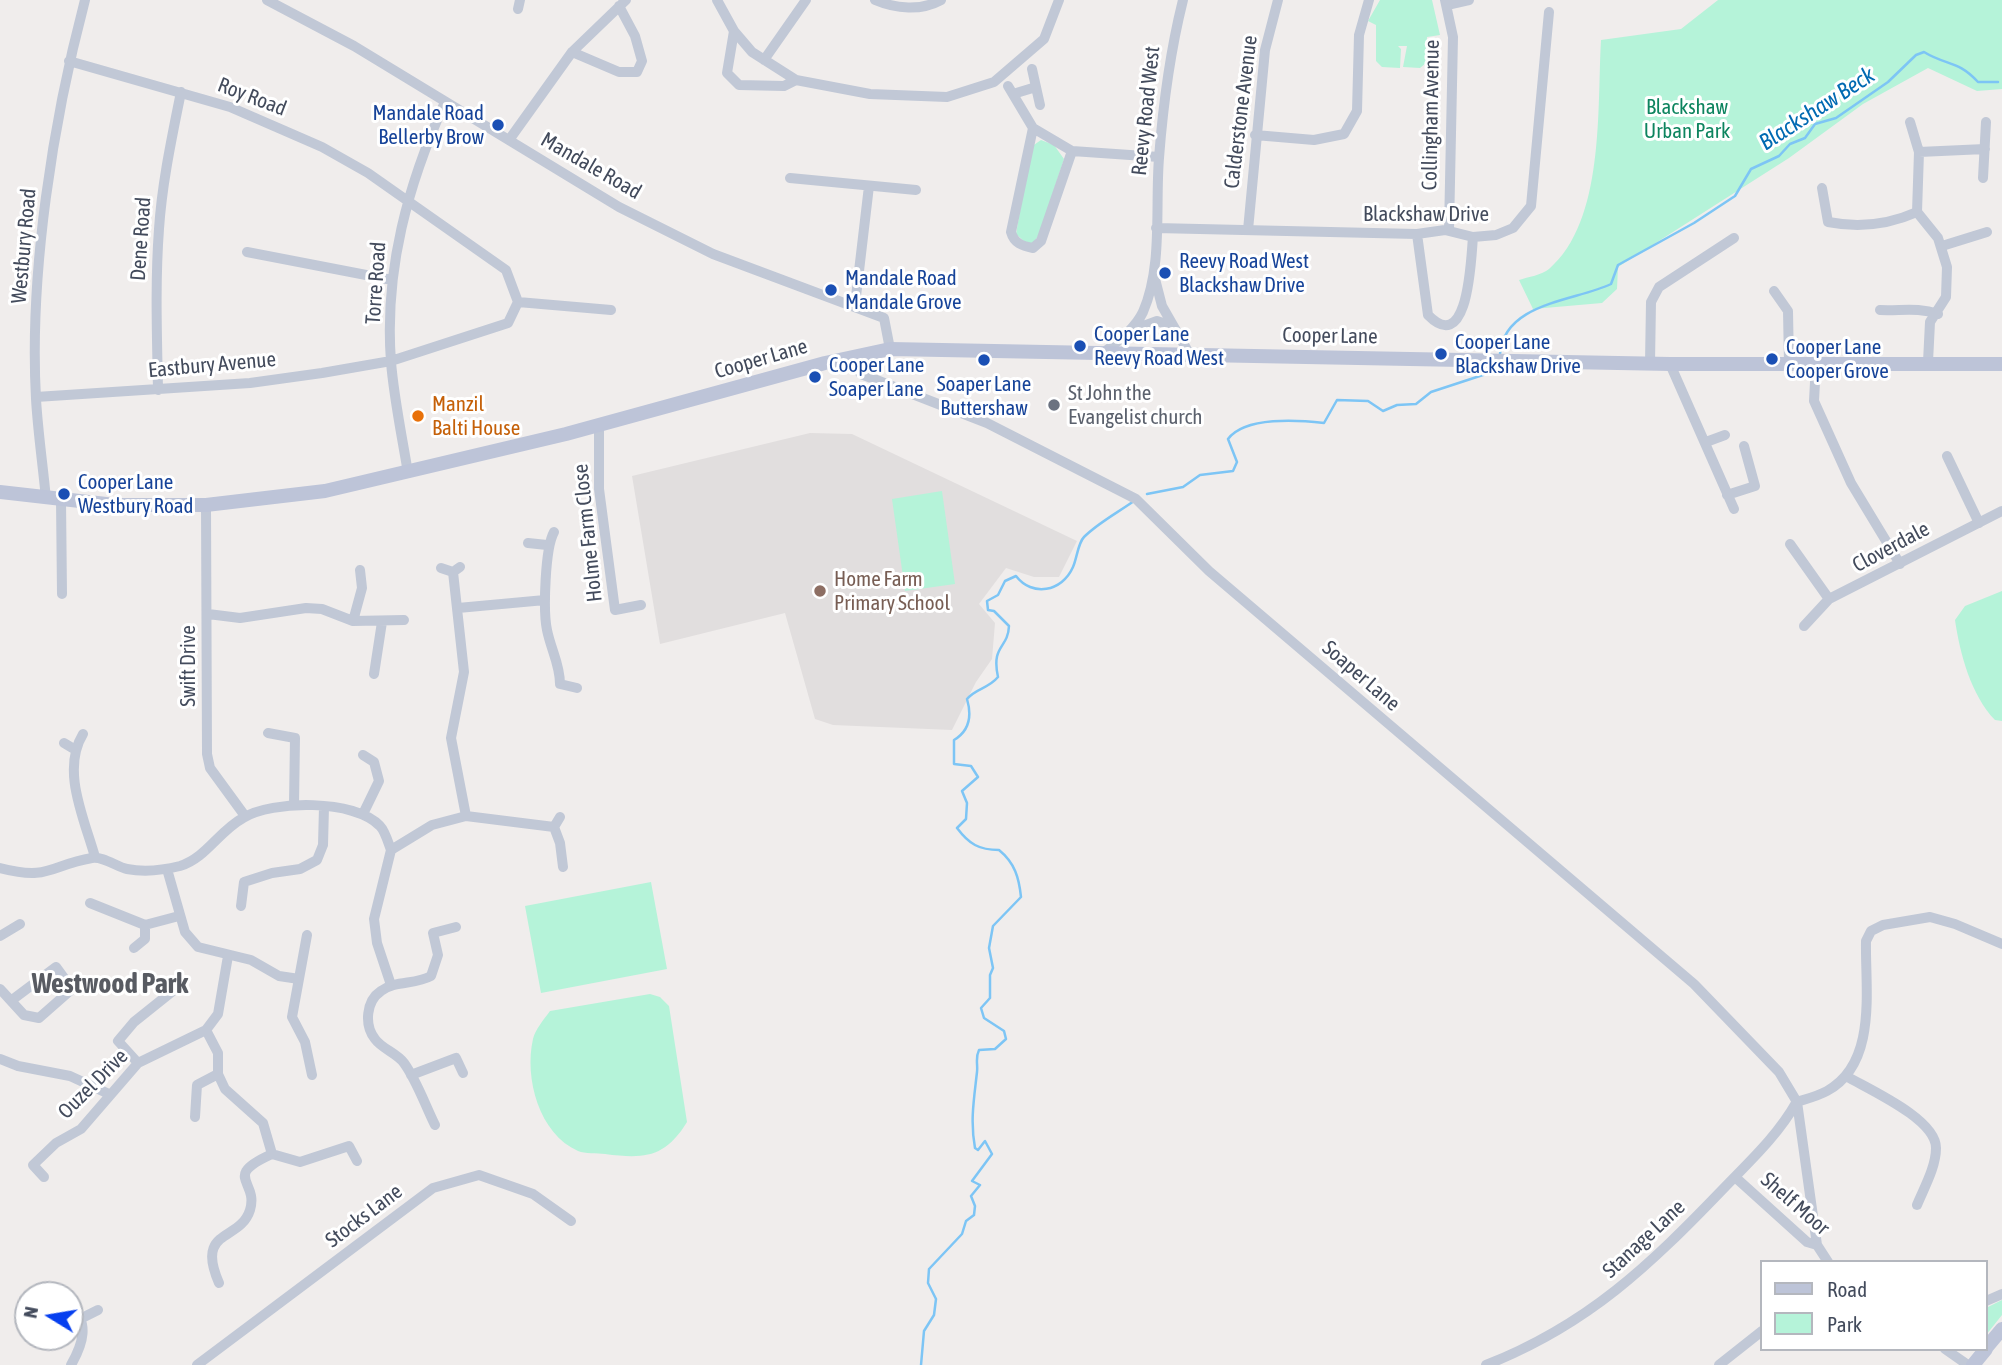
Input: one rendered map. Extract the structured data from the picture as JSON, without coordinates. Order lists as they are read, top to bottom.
{
  "streets": {
    "main road": ["Cooper Lane"],
    "street": [
      "Roy Road",
      "Reevy Road West",
      "Calderstone Avenue",
      "Collingham Avenue",
      "Mandale Road",
      "Blackshaw Drive",
      "Dene Road",
      "Westbury Road",
      "Torre Road",
      "Eastbury Avenue",
      "Holme Farm Close",
      "Cloverdale",
      "Swift Drive",
      "Soaper Lane",
      "Ouzel Drive",
      "Shelf Moor",
      "Stocks Lane",
      "Stanage Lane"
    ]
  },
  "crossings": [
    ["Roy Road", "Dene Road"],
    ["Roy Road", "Westbury Road"],
    ["Roy Road", "Torre Road"],
    ["Roy Road", "Eastbury Avenue"],
    ["Reevy Road West", "Blackshaw Drive"],
    ["Calderstone Avenue", "Blackshaw Drive"],
    ["Collingham Avenue", "Blackshaw Drive"],
    ["Mandale Road", "Torre Road"],
    ["Mandale Road", "Cooper Lane"],
    ["Dene Road", "Eastbury Avenue"],
    ["Westbury Road", "Cooper Lane"],
    ["Westbury Road", "Eastbury Avenue"],
    ["Torre Road", "Cooper Lane"],
    ["Torre Road", "Eastbury Avenue"],
    ["Cooper Lane", "Holme Farm Close"],
    ["Cooper Lane", "Swift Drive"],
    ["Cooper Lane", "Soaper Lane"],
    ["Soaper Lane", "Stanage Lane"],
    ["Shelf Moor", "Stanage Lane"]
  ],
  "districts": ["Westwood Park"],
  "water": ["Blackshaw Beck"],
  "parks": ["Blackshaw Urban Park"],
  "places": [
    "Mandale Road Bellerby Brow",
    "Reevy Road West Blackshaw Drive",
    "Mandale Road Mandale Grove",
    "Cooper Lane Reevy Road West",
    "Cooper Lane Blackshaw Drive",
    "Cooper Lane Cooper Grove",
    "Soaper Lane Buttershaw",
    "Cooper Lane Soaper Lane",
    "St John the Evangelist church",
    "Manzil Balti House",
    "Cooper Lane Westbury Road",
    "Home Farm Primary School"
  ],
  "legend": ["Road", "Park"],
  "north": "left"
}
